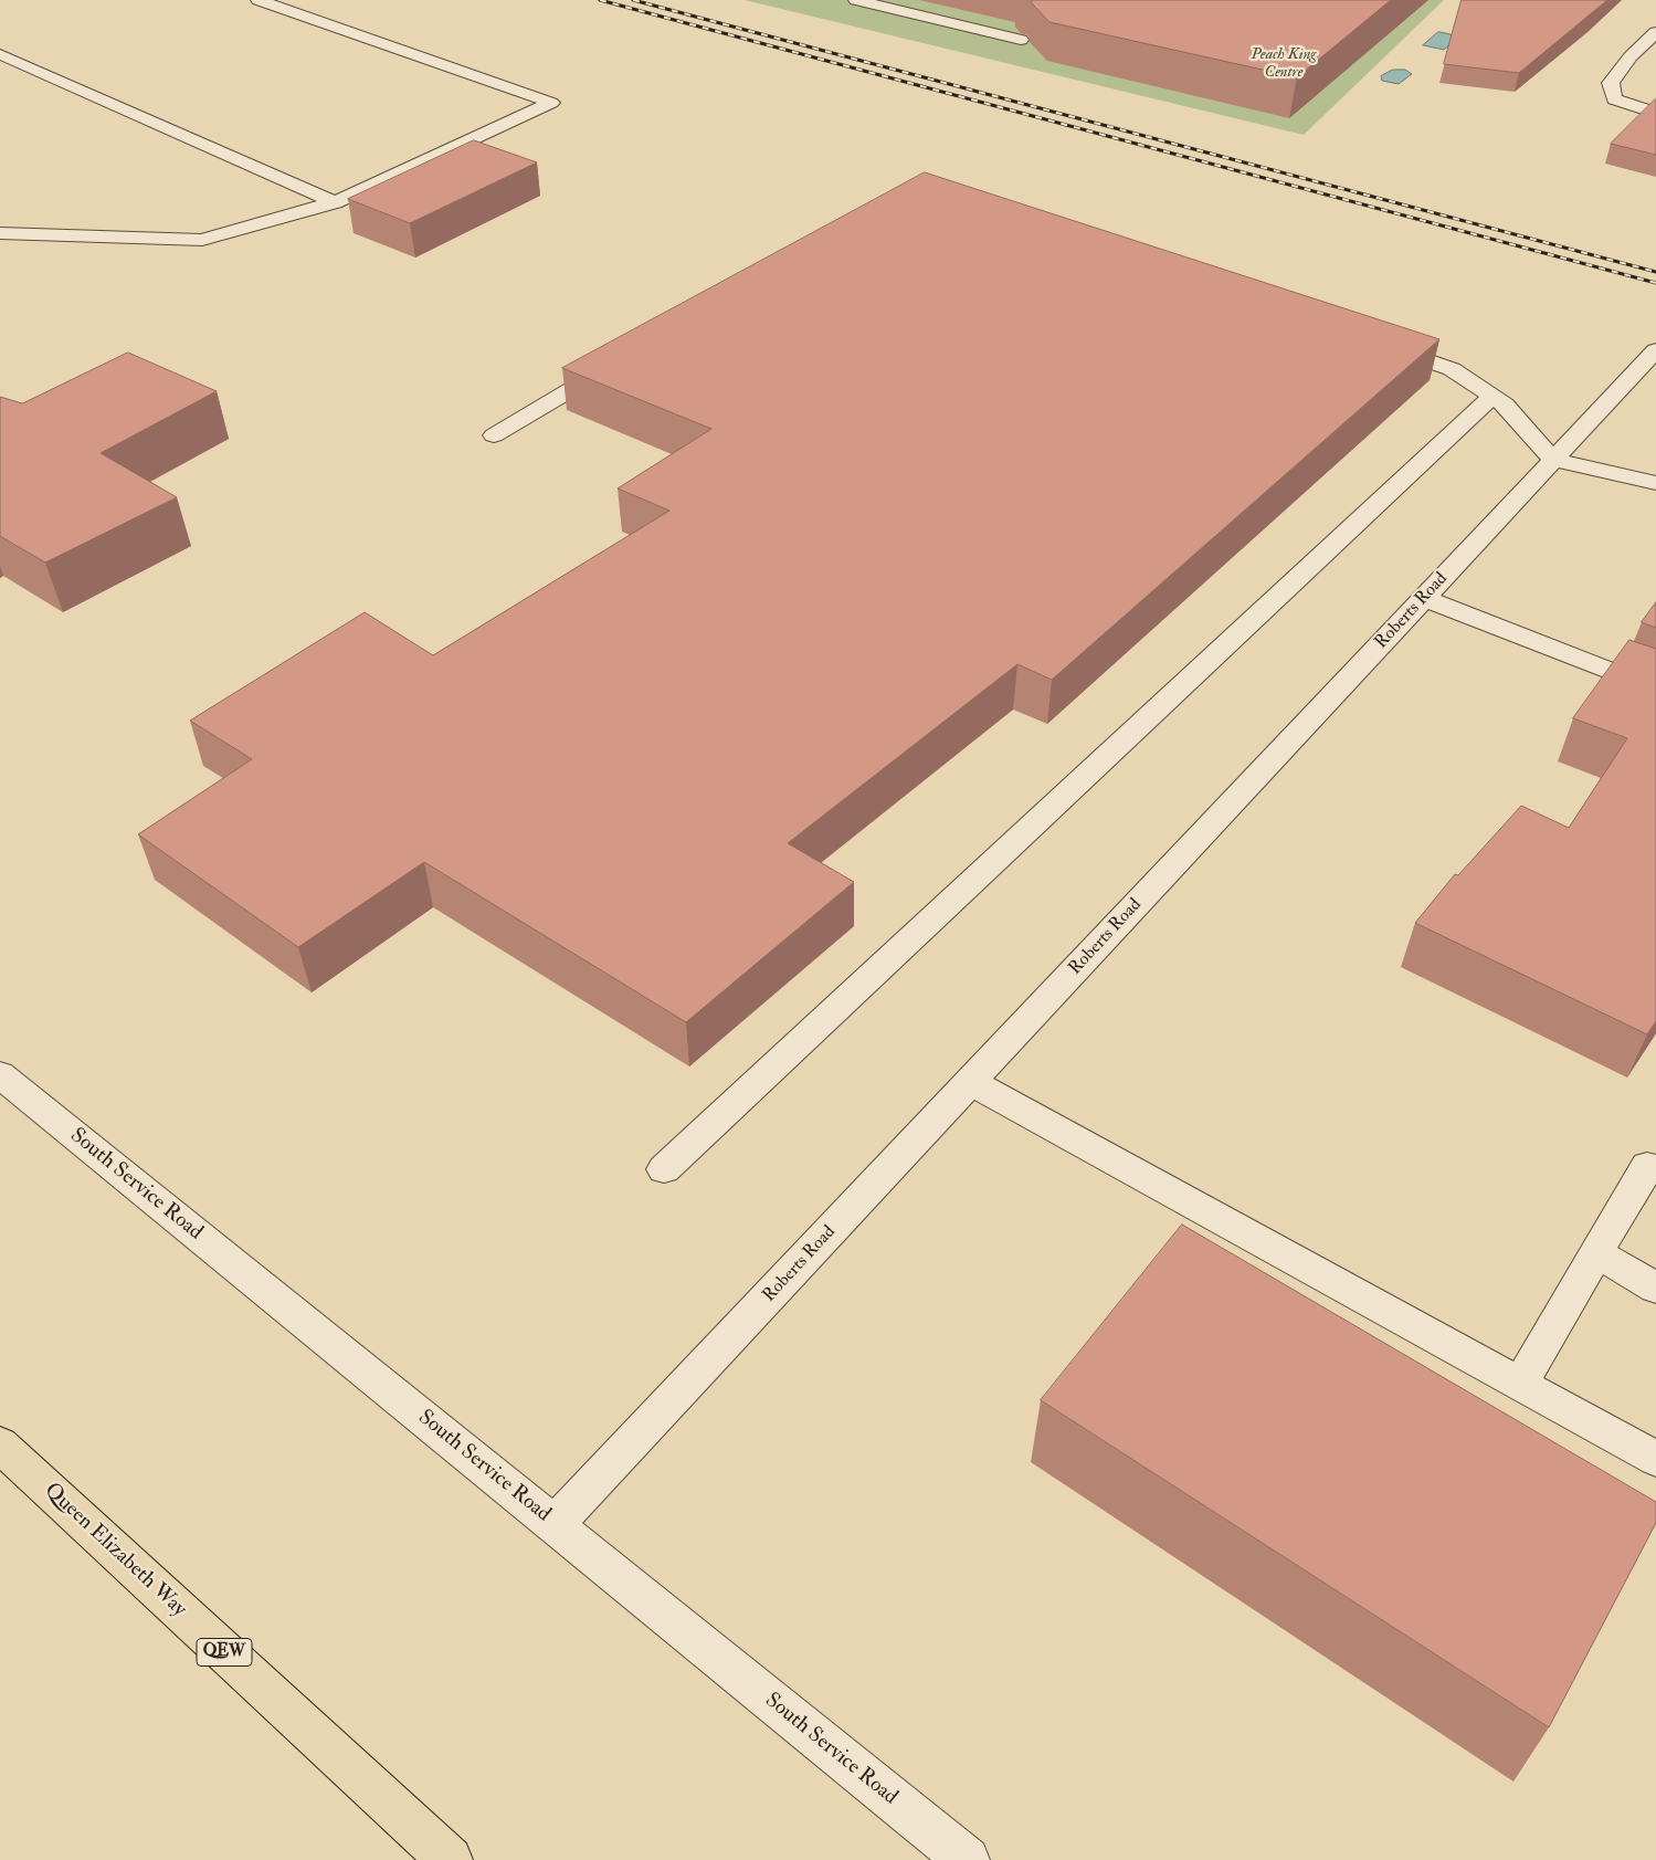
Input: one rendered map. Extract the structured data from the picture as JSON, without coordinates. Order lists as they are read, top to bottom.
{
  "streets": {
    "highway": ["Queen Elizabeth Way", "QEW"],
    "street": ["Roberts Road", "South Service Road"]
  },
  "crossings": [
    ["Roberts Road", "South Service Road"]
  ],
  "parks": ["Peach King Centre"]
}
